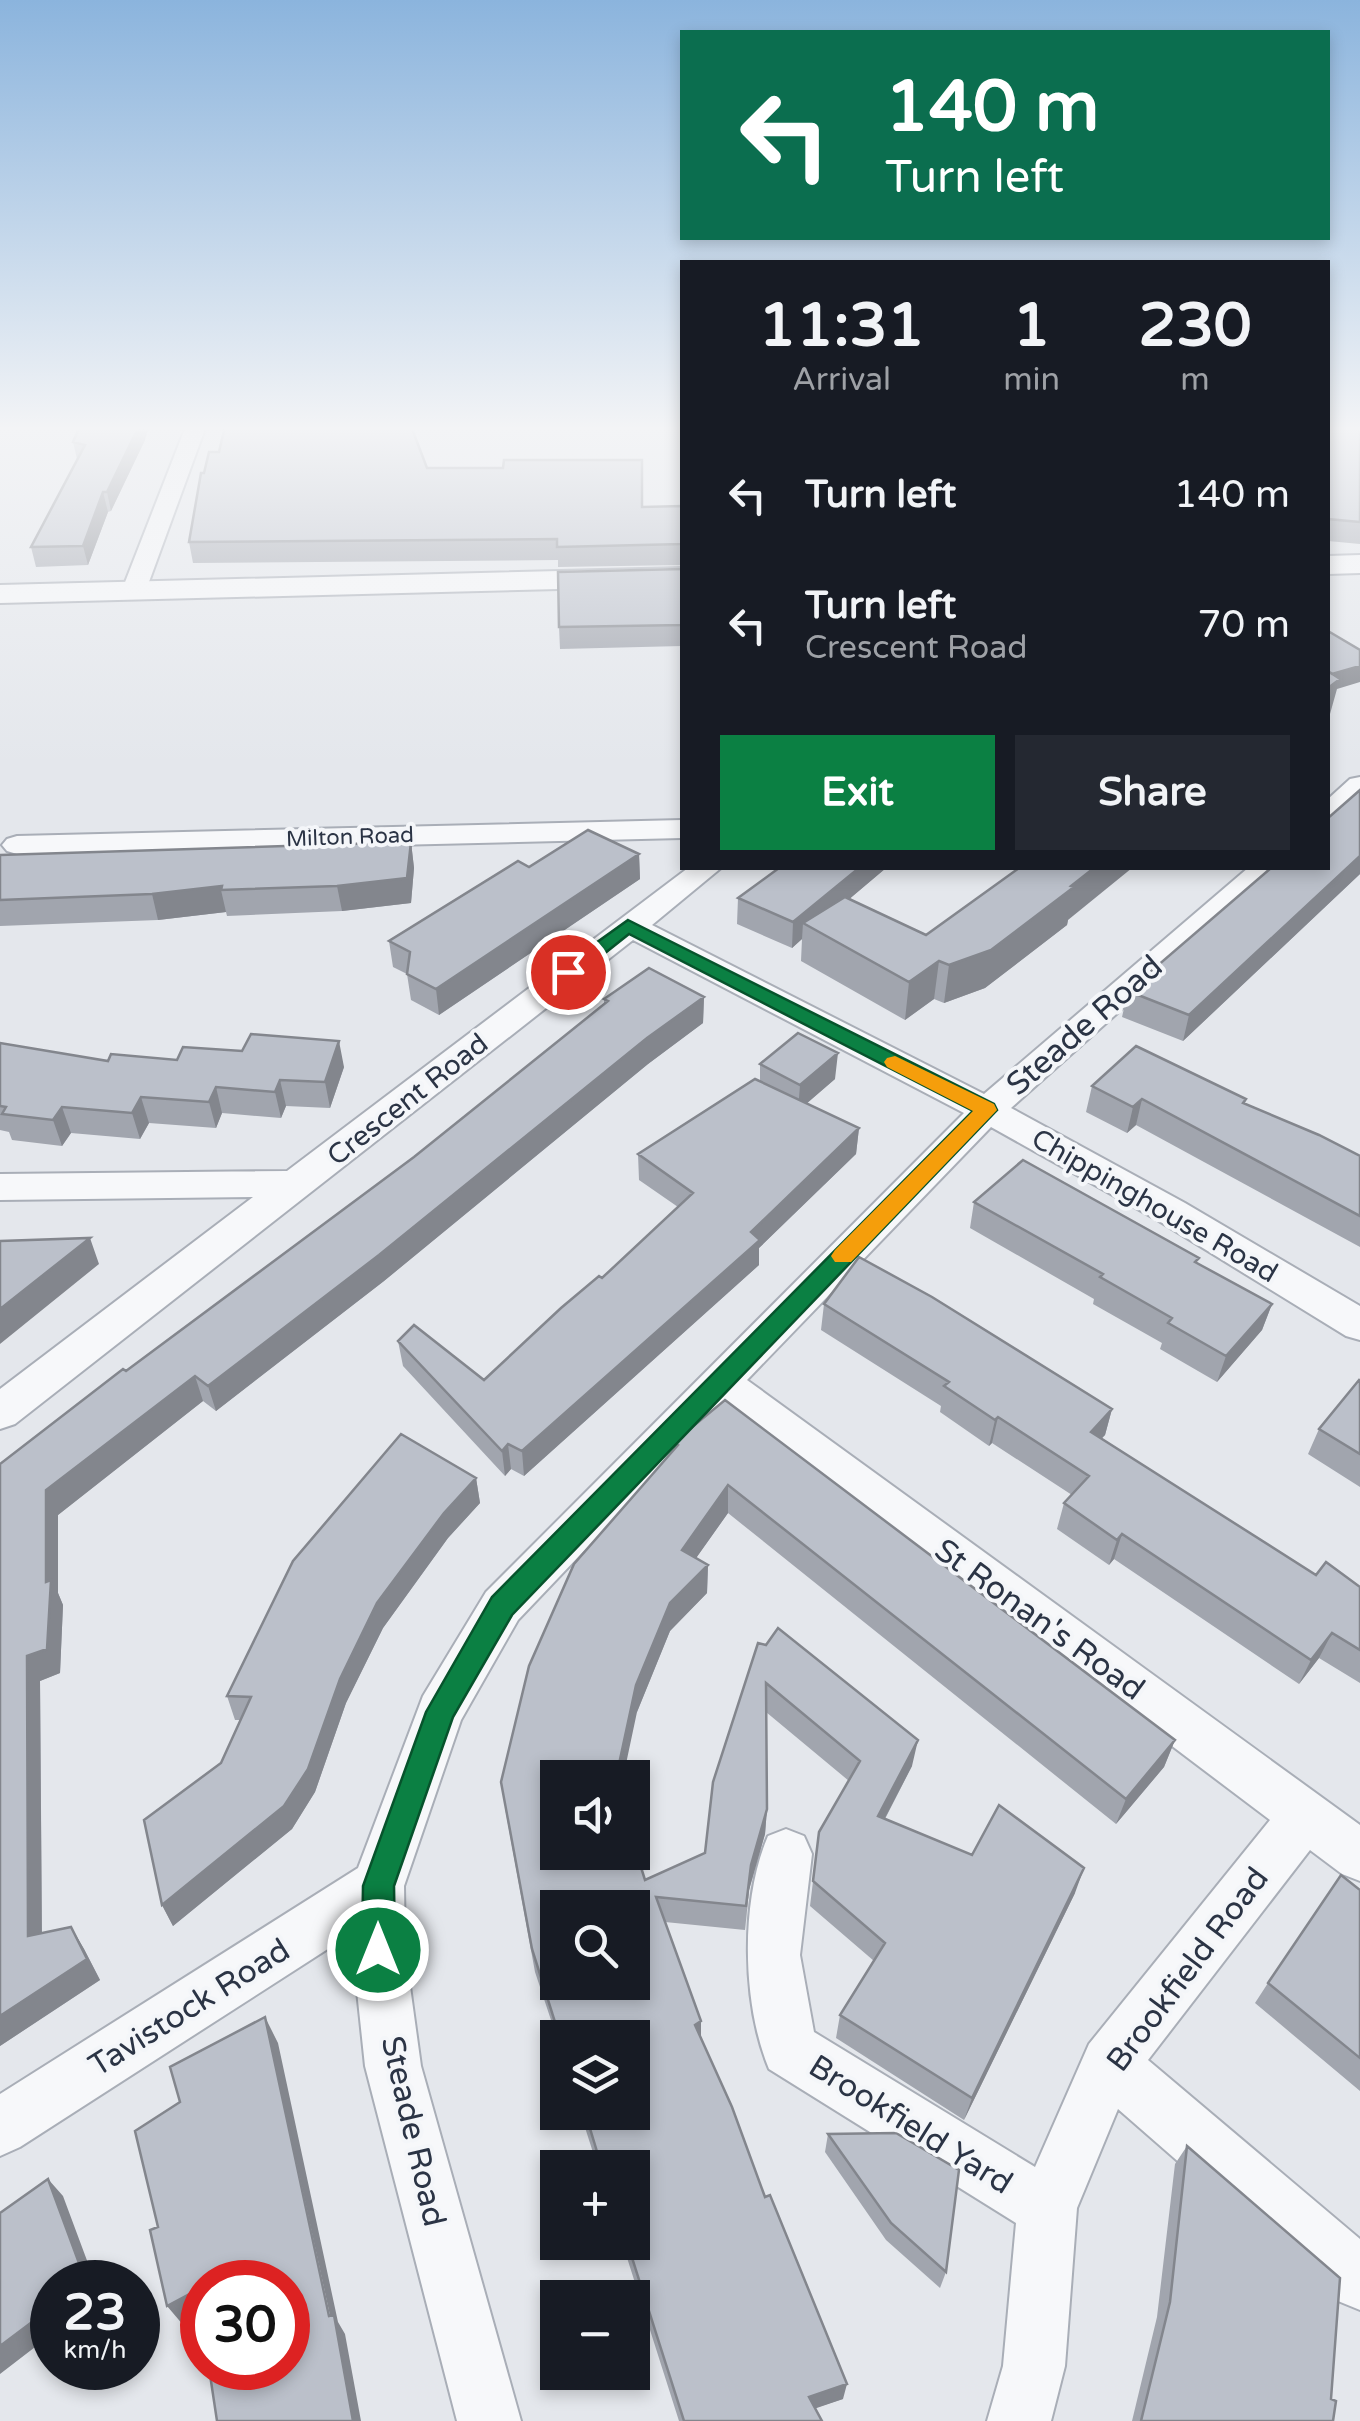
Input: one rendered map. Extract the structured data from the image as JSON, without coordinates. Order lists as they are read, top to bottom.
{
  "streets": {
    "street": [
      "Milton Road",
      "Steade Road",
      "Crescent Road",
      "Chippinghouse Road",
      "St Ronan's Road",
      "Brookfield Road",
      "Tavistock Road",
      "Brookfield Yard"
    ]
  },
  "crossings": [
    ["Steade Road", "Chippinghouse Road"],
    ["Steade Road", "St Ronan's Road"],
    ["Steade Road", "Tavistock Road"],
    ["Crescent Road", "Chippinghouse Road"],
    ["St Ronan's Road", "Brookfield Road"],
    ["Brookfield Road", "Brookfield Yard"]
  ],
  "page": {
    "turn": ["140 m", "Turn left"],
    "eta": [
      "11:31",
      "Arrival",
      "1",
      "min",
      "230",
      "m"
    ],
    "list": [
      {
        "name": "Turn left",
        "value": "140 m"
      },
      {
        "name": "Turn left",
        "note": "Crescent Road",
        "value": "70 m"
      }
    ],
    "buttons": ["Exit", "Share"],
    "map_buttons": ["+", "−"],
    "speed": "23 km/h",
    "limit": "30"
  }
}
